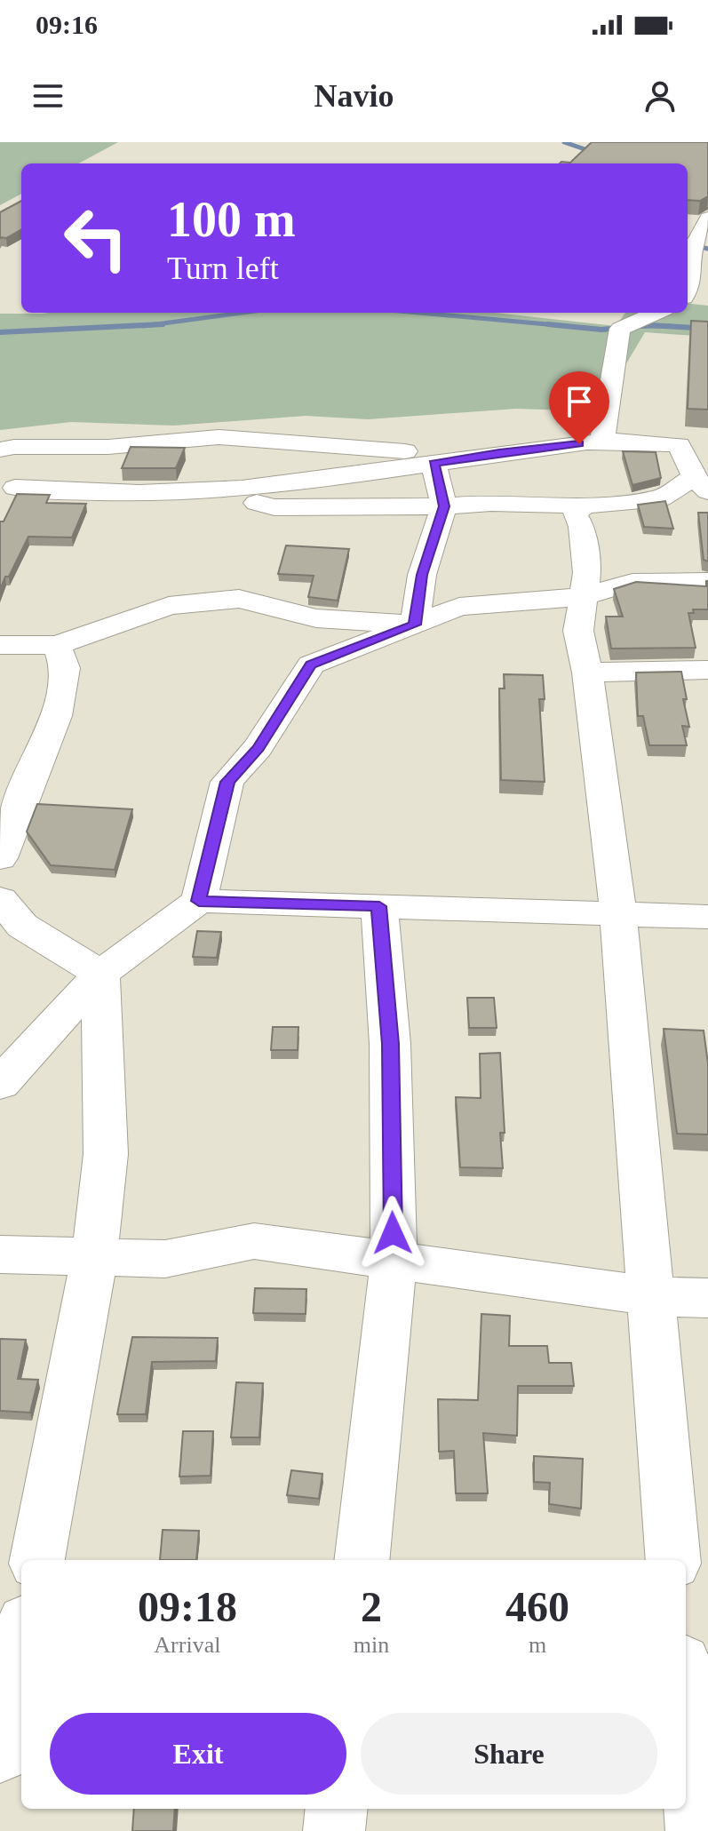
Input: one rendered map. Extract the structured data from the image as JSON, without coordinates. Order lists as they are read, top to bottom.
{
  "page": {
    "status": "09:16",
    "header": "Navio",
    "turn": ["100 m", "Turn left"],
    "eta": [
      "09:18",
      "Arrival",
      "2",
      "min",
      "460",
      "m"
    ],
    "buttons": ["Exit", "Share"]
  }
}
